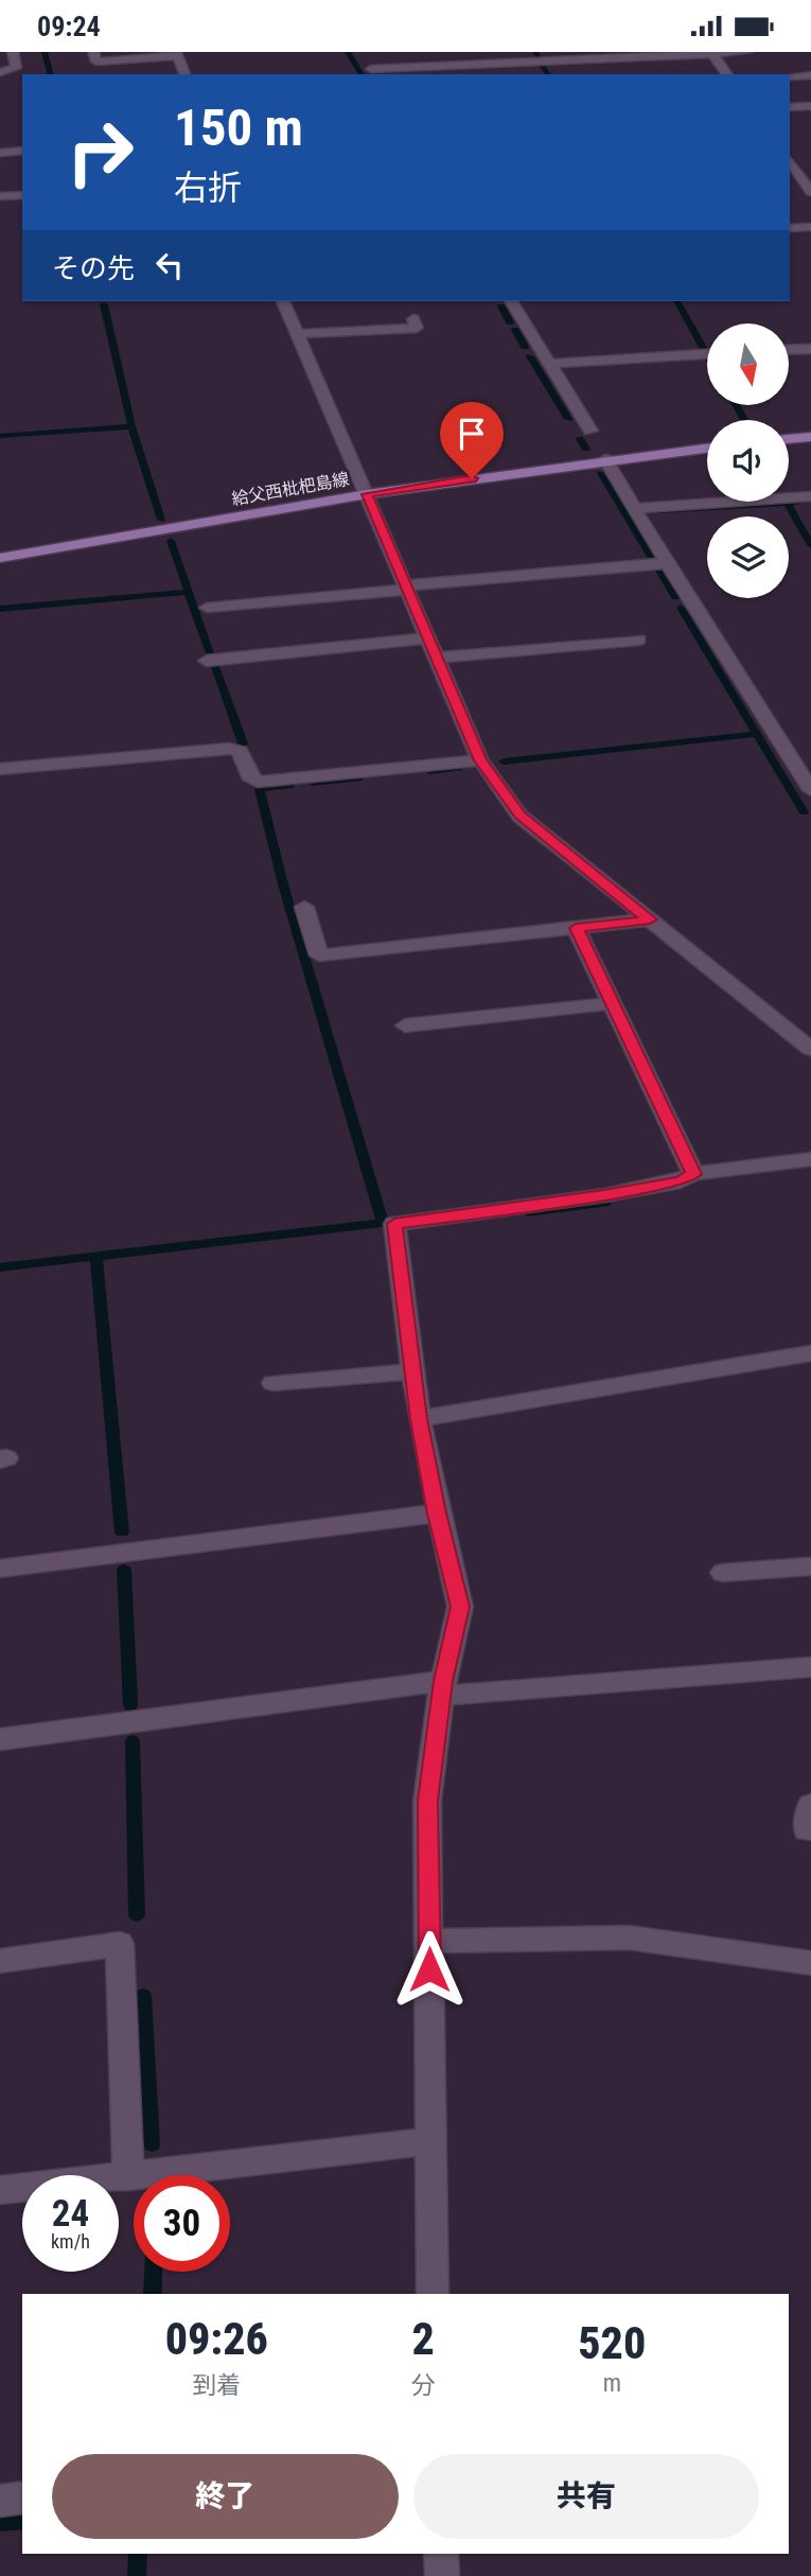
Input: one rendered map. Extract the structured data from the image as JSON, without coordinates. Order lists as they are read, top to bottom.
{
  "streets": {
    "main road": ["給父西枇杷島線"]
  },
  "north": "bottom",
  "page": {
    "status": "09:24",
    "turn": ["150 m", "右折"],
    "then": "その先",
    "speed": "24 km/h",
    "limit": "30",
    "eta": [
      "09:26",
      "到着",
      "2",
      "分",
      "520",
      "m"
    ],
    "buttons": ["終了", "共有"]
  }
}
